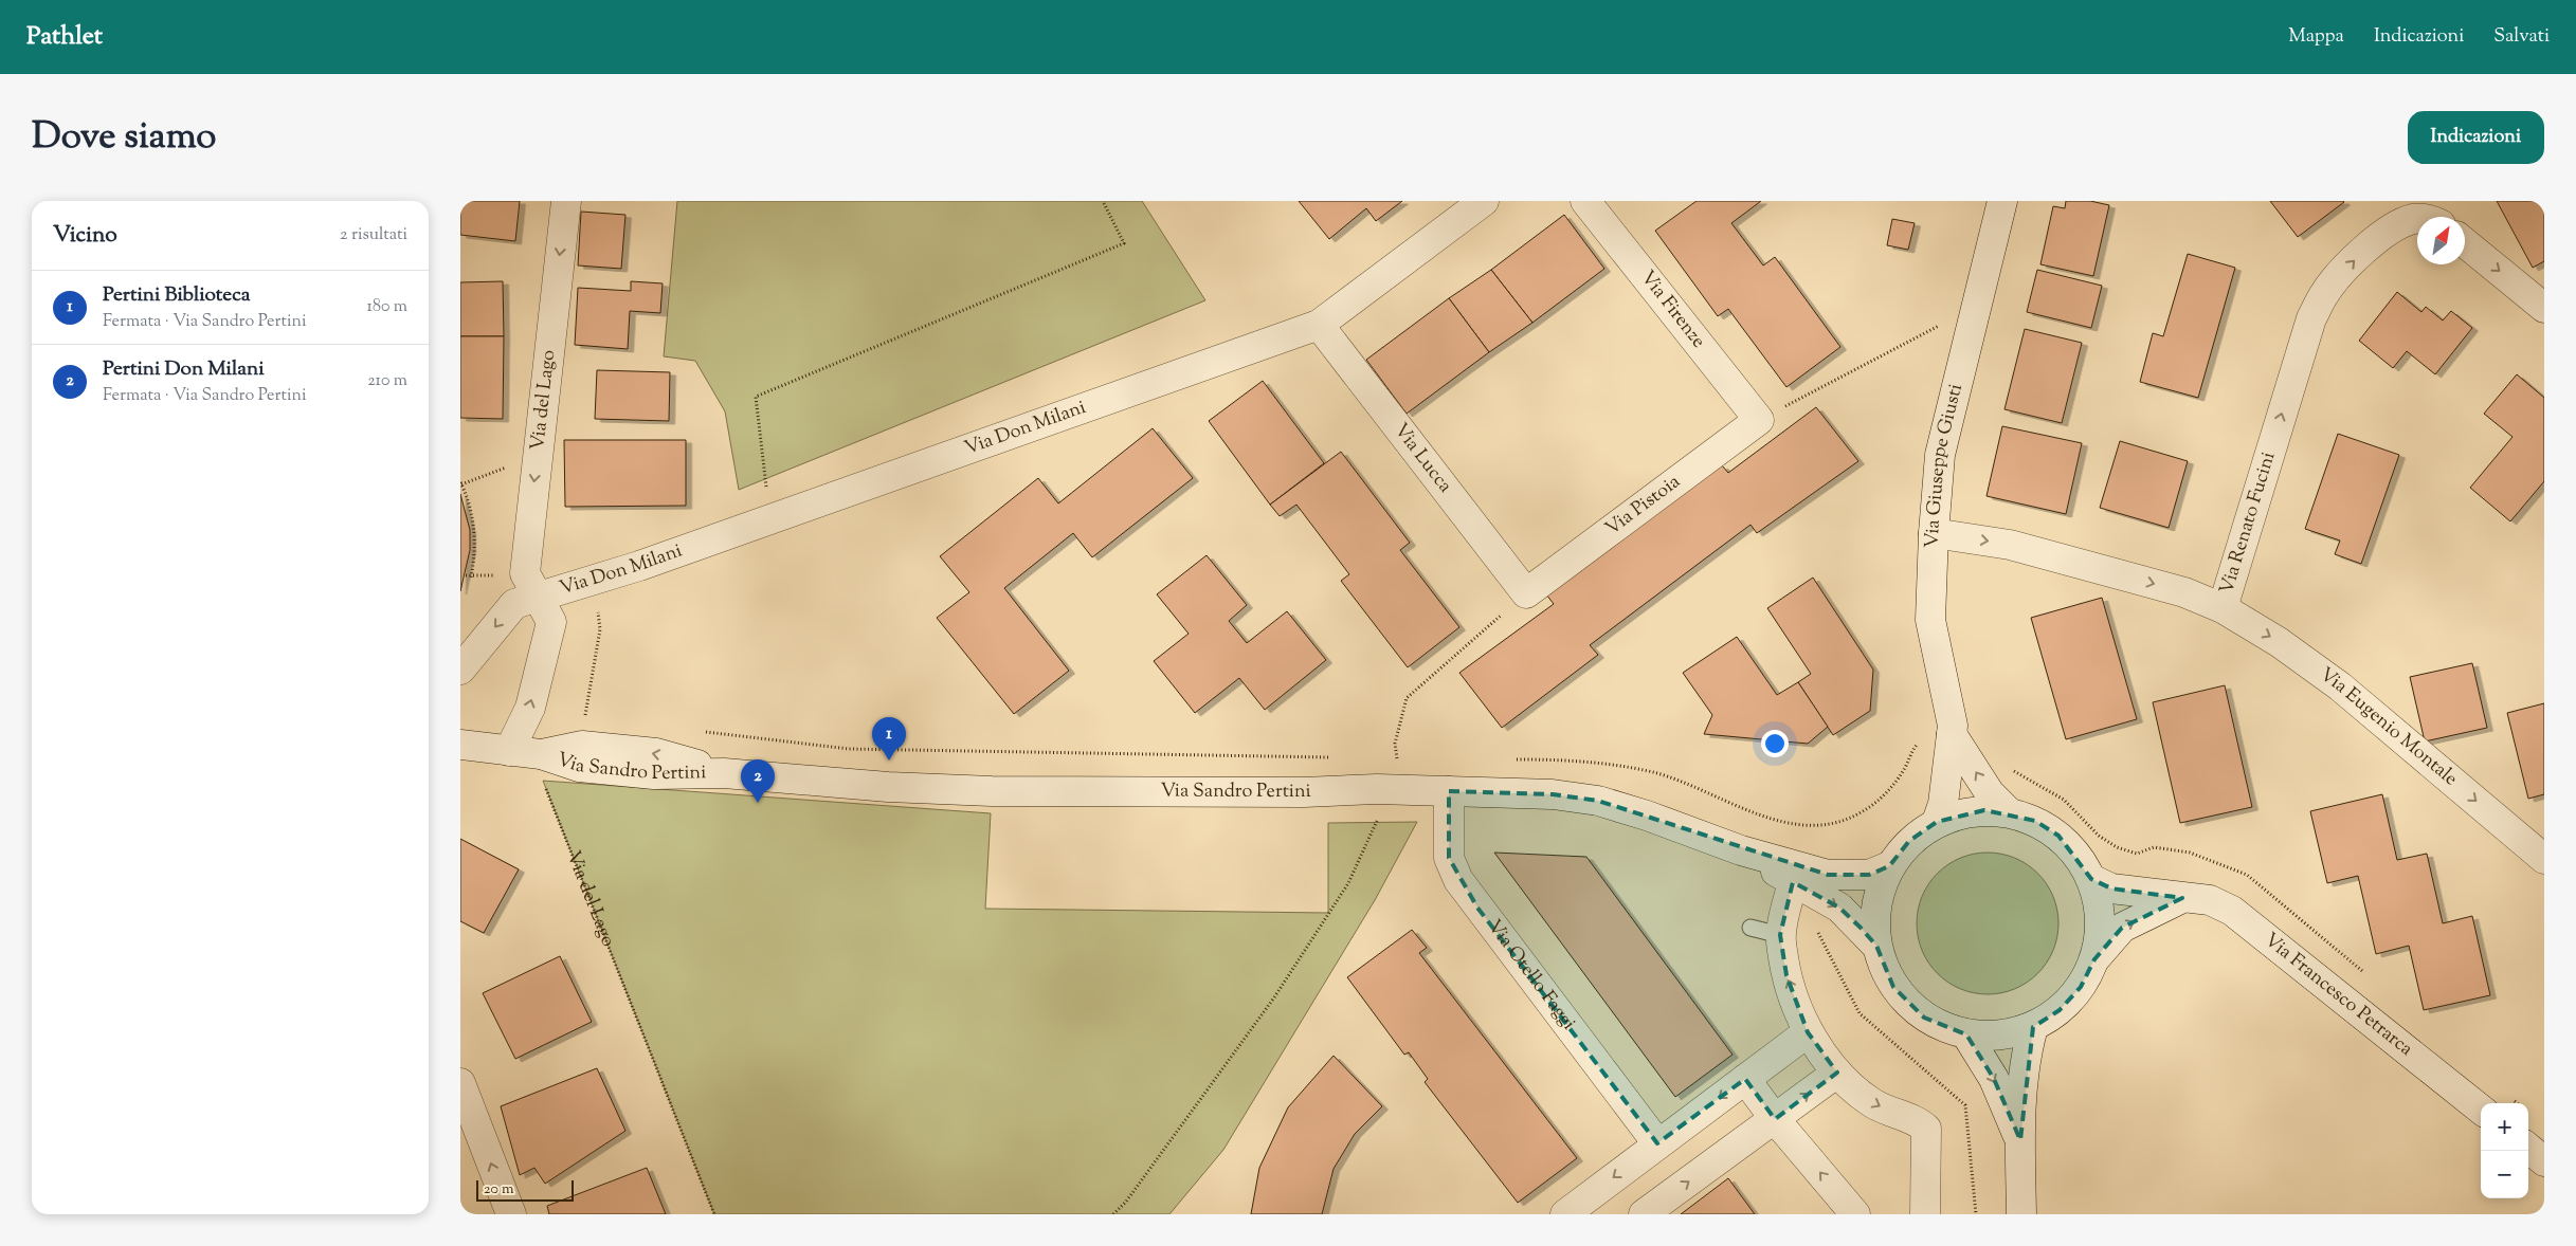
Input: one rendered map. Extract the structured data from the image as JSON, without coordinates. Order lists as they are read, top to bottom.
{
  "streets": {
    "street": [
      "Via Firenze",
      "Via del Lago",
      "Via Don Milani",
      "Via Lucca",
      "Via Giuseppe Giusti",
      "Via Pistoia",
      "Via Renato Fucini",
      "Via Eugenio Montale",
      "Via Sandro Pertini",
      "Via Otello Faggi",
      "Via Francesco Petrarca"
    ]
  },
  "crossings": [
    ["Via Firenze", "Via Pistoia"],
    ["Via del Lago", "Via Don Milani"],
    ["Via del Lago", "Via Sandro Pertini"],
    ["Via Don Milani", "Via Lucca"],
    ["Via Lucca", "Via Pistoia"],
    ["Via Giuseppe Giusti", "Via Renato Fucini"],
    ["Via Giuseppe Giusti", "Via Sandro Pertini"],
    ["Via Giuseppe Giusti", "Via Francesco Petrarca"],
    ["Via Renato Fucini", "Via Eugenio Montale"],
    ["Via Sandro Pertini", "Via Otello Faggi"]
  ],
  "one_way": ["Via Eugenio Montale"],
  "scale_bar": "20 m",
  "north": "top right",
  "page": {
    "header": "Pathlet",
    "nav": ["Mappa", "Indicazioni", "Salvati"],
    "title": "Dove siamo",
    "buttons": "Indicazioni",
    "heading": ["Vicino", "2 risultati"],
    "list": [
      {
        "mark": "1",
        "name": "Pertini Biblioteca",
        "note": "Fermata · Via Sandro Pertini",
        "value": "180 m"
      },
      {
        "mark": "2",
        "name": "Pertini Don Milani",
        "note": "Fermata · Via Sandro Pertini",
        "value": "210 m"
      }
    ],
    "pins": ["1", "2"],
    "map_buttons": ["+", "−"],
    "scale": "20 m"
  }
}
